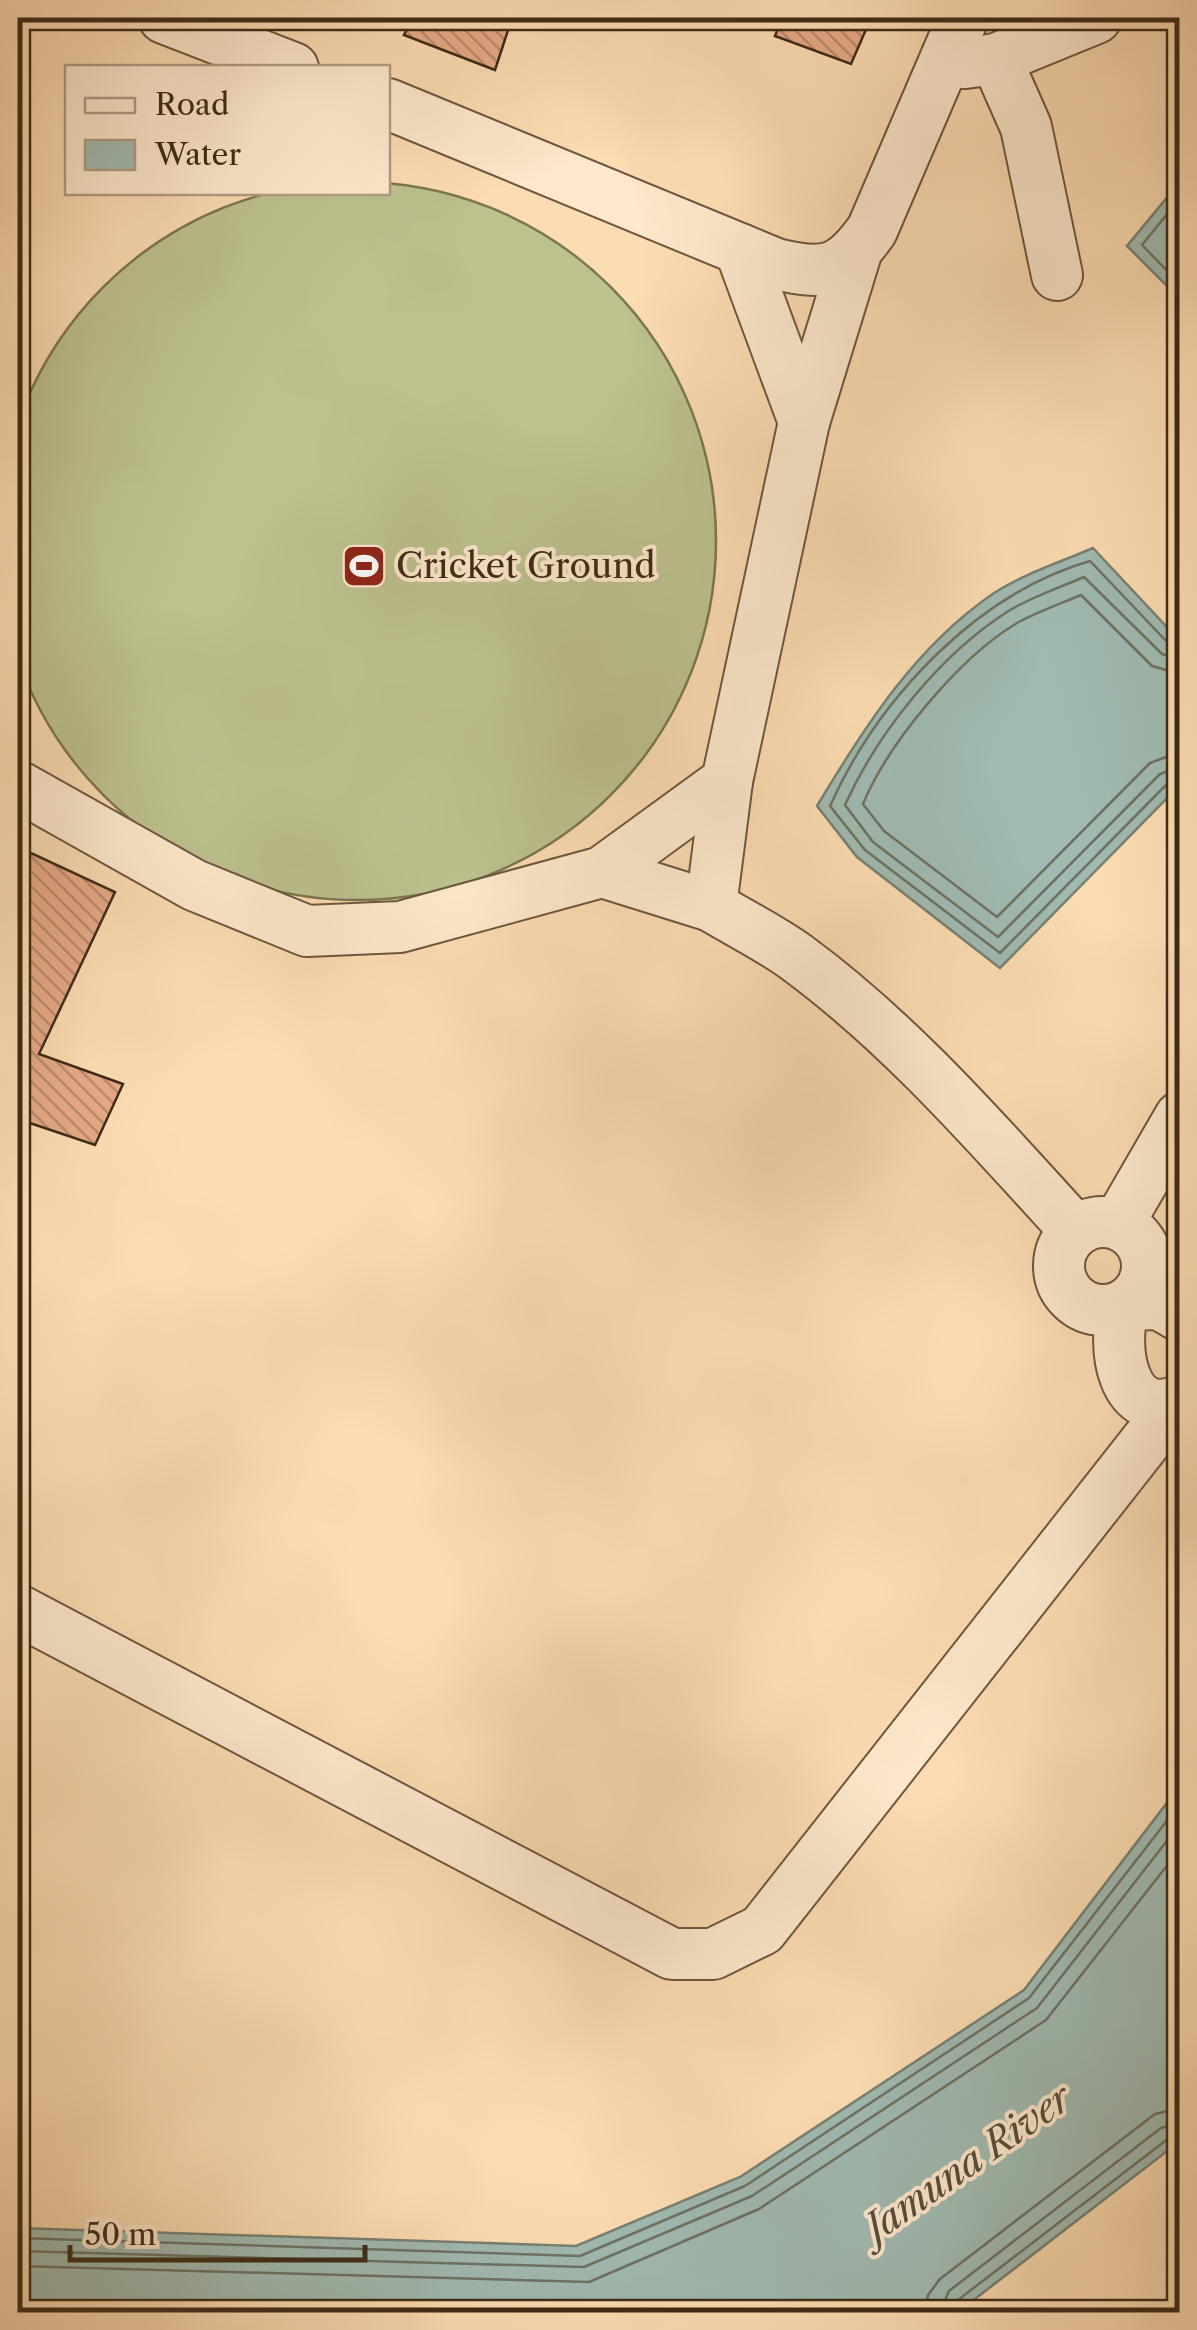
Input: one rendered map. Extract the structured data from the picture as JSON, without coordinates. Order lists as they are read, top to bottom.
{
  "water": ["Jamuna River"],
  "places": {
    "sports": ["Cricket Ground"]
  },
  "legend": ["Road", "Water"],
  "scale_bar": "50 m"
}
